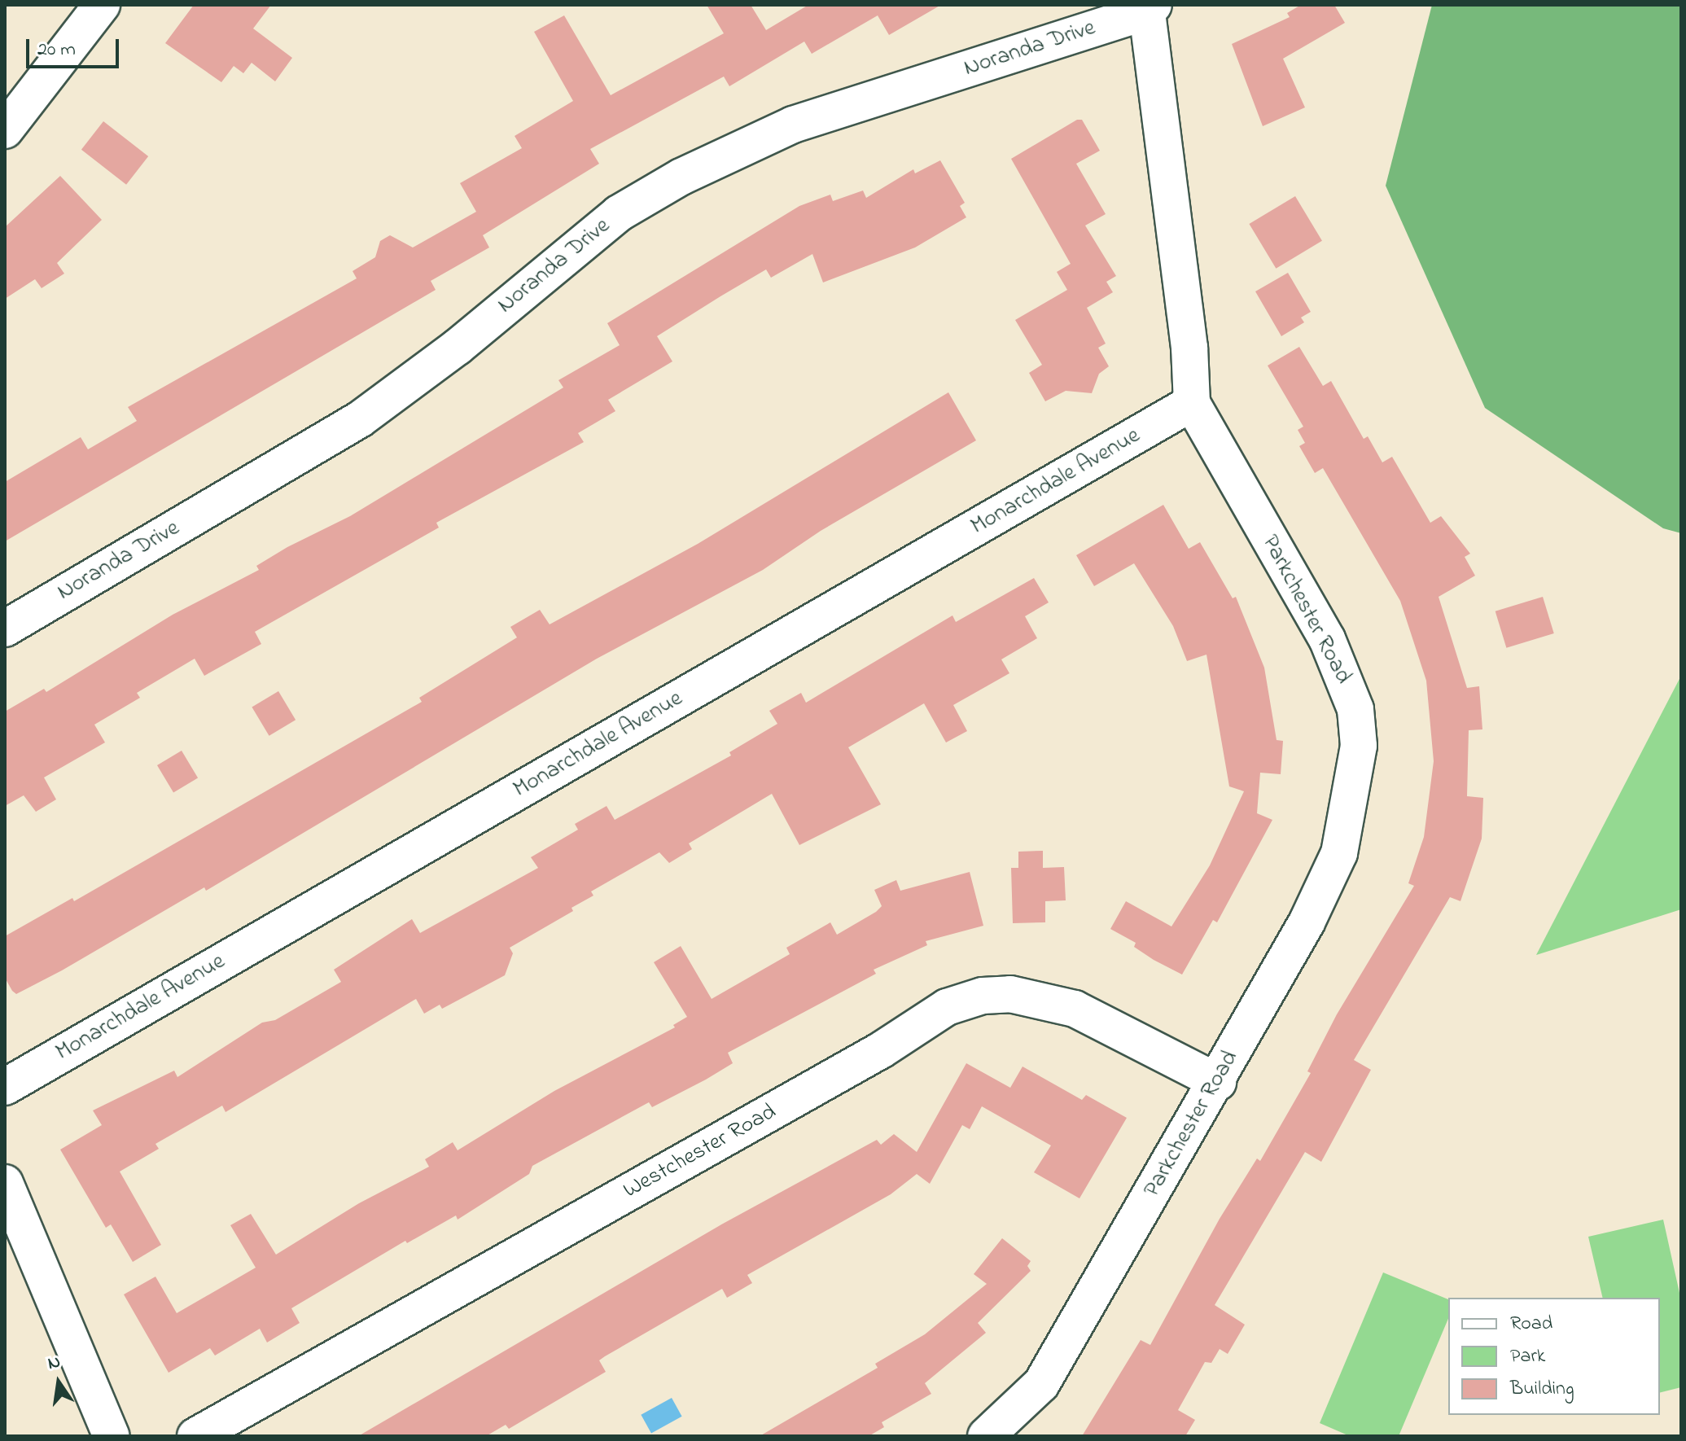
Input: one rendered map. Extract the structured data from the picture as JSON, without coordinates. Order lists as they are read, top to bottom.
{
  "streets": {
    "street": [
      "Noranda Drive",
      "Monarchdale Avenue",
      "Parkchester Road",
      "Westchester Road"
    ]
  },
  "crossings": [
    ["Noranda Drive", "Parkchester Road"],
    ["Monarchdale Avenue", "Parkchester Road"],
    ["Parkchester Road", "Westchester Road"]
  ],
  "legend": ["Road", "Park", "Building"],
  "scale_bar": "20 m",
  "north": "top"
}
